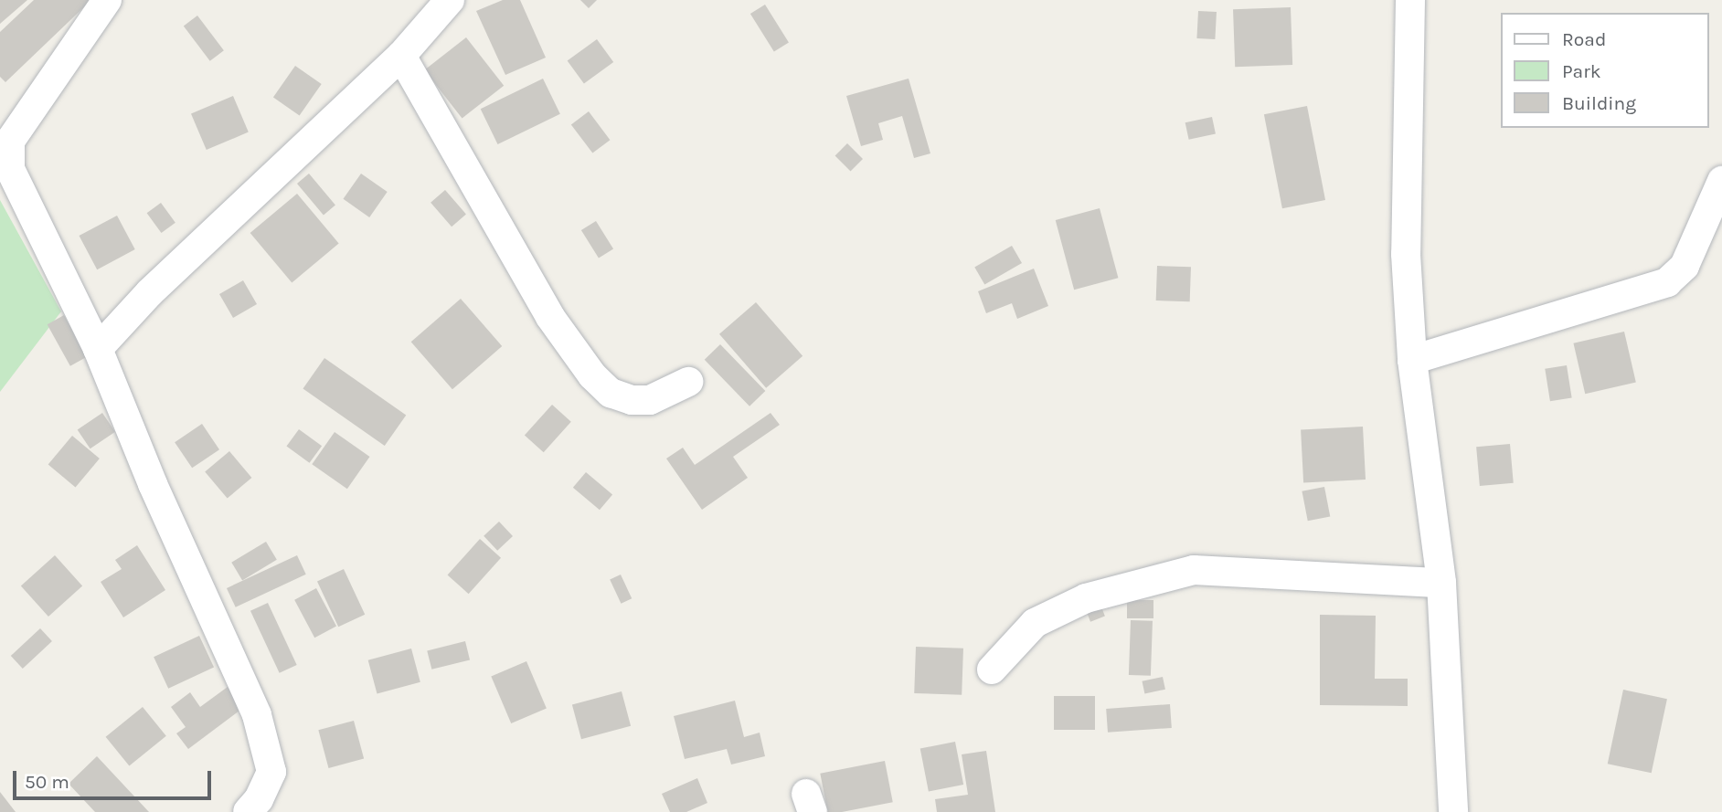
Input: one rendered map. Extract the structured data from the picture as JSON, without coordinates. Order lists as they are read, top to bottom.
{
  "legend": ["Road", "Park", "Building"],
  "scale_bar": "50 m"
}
